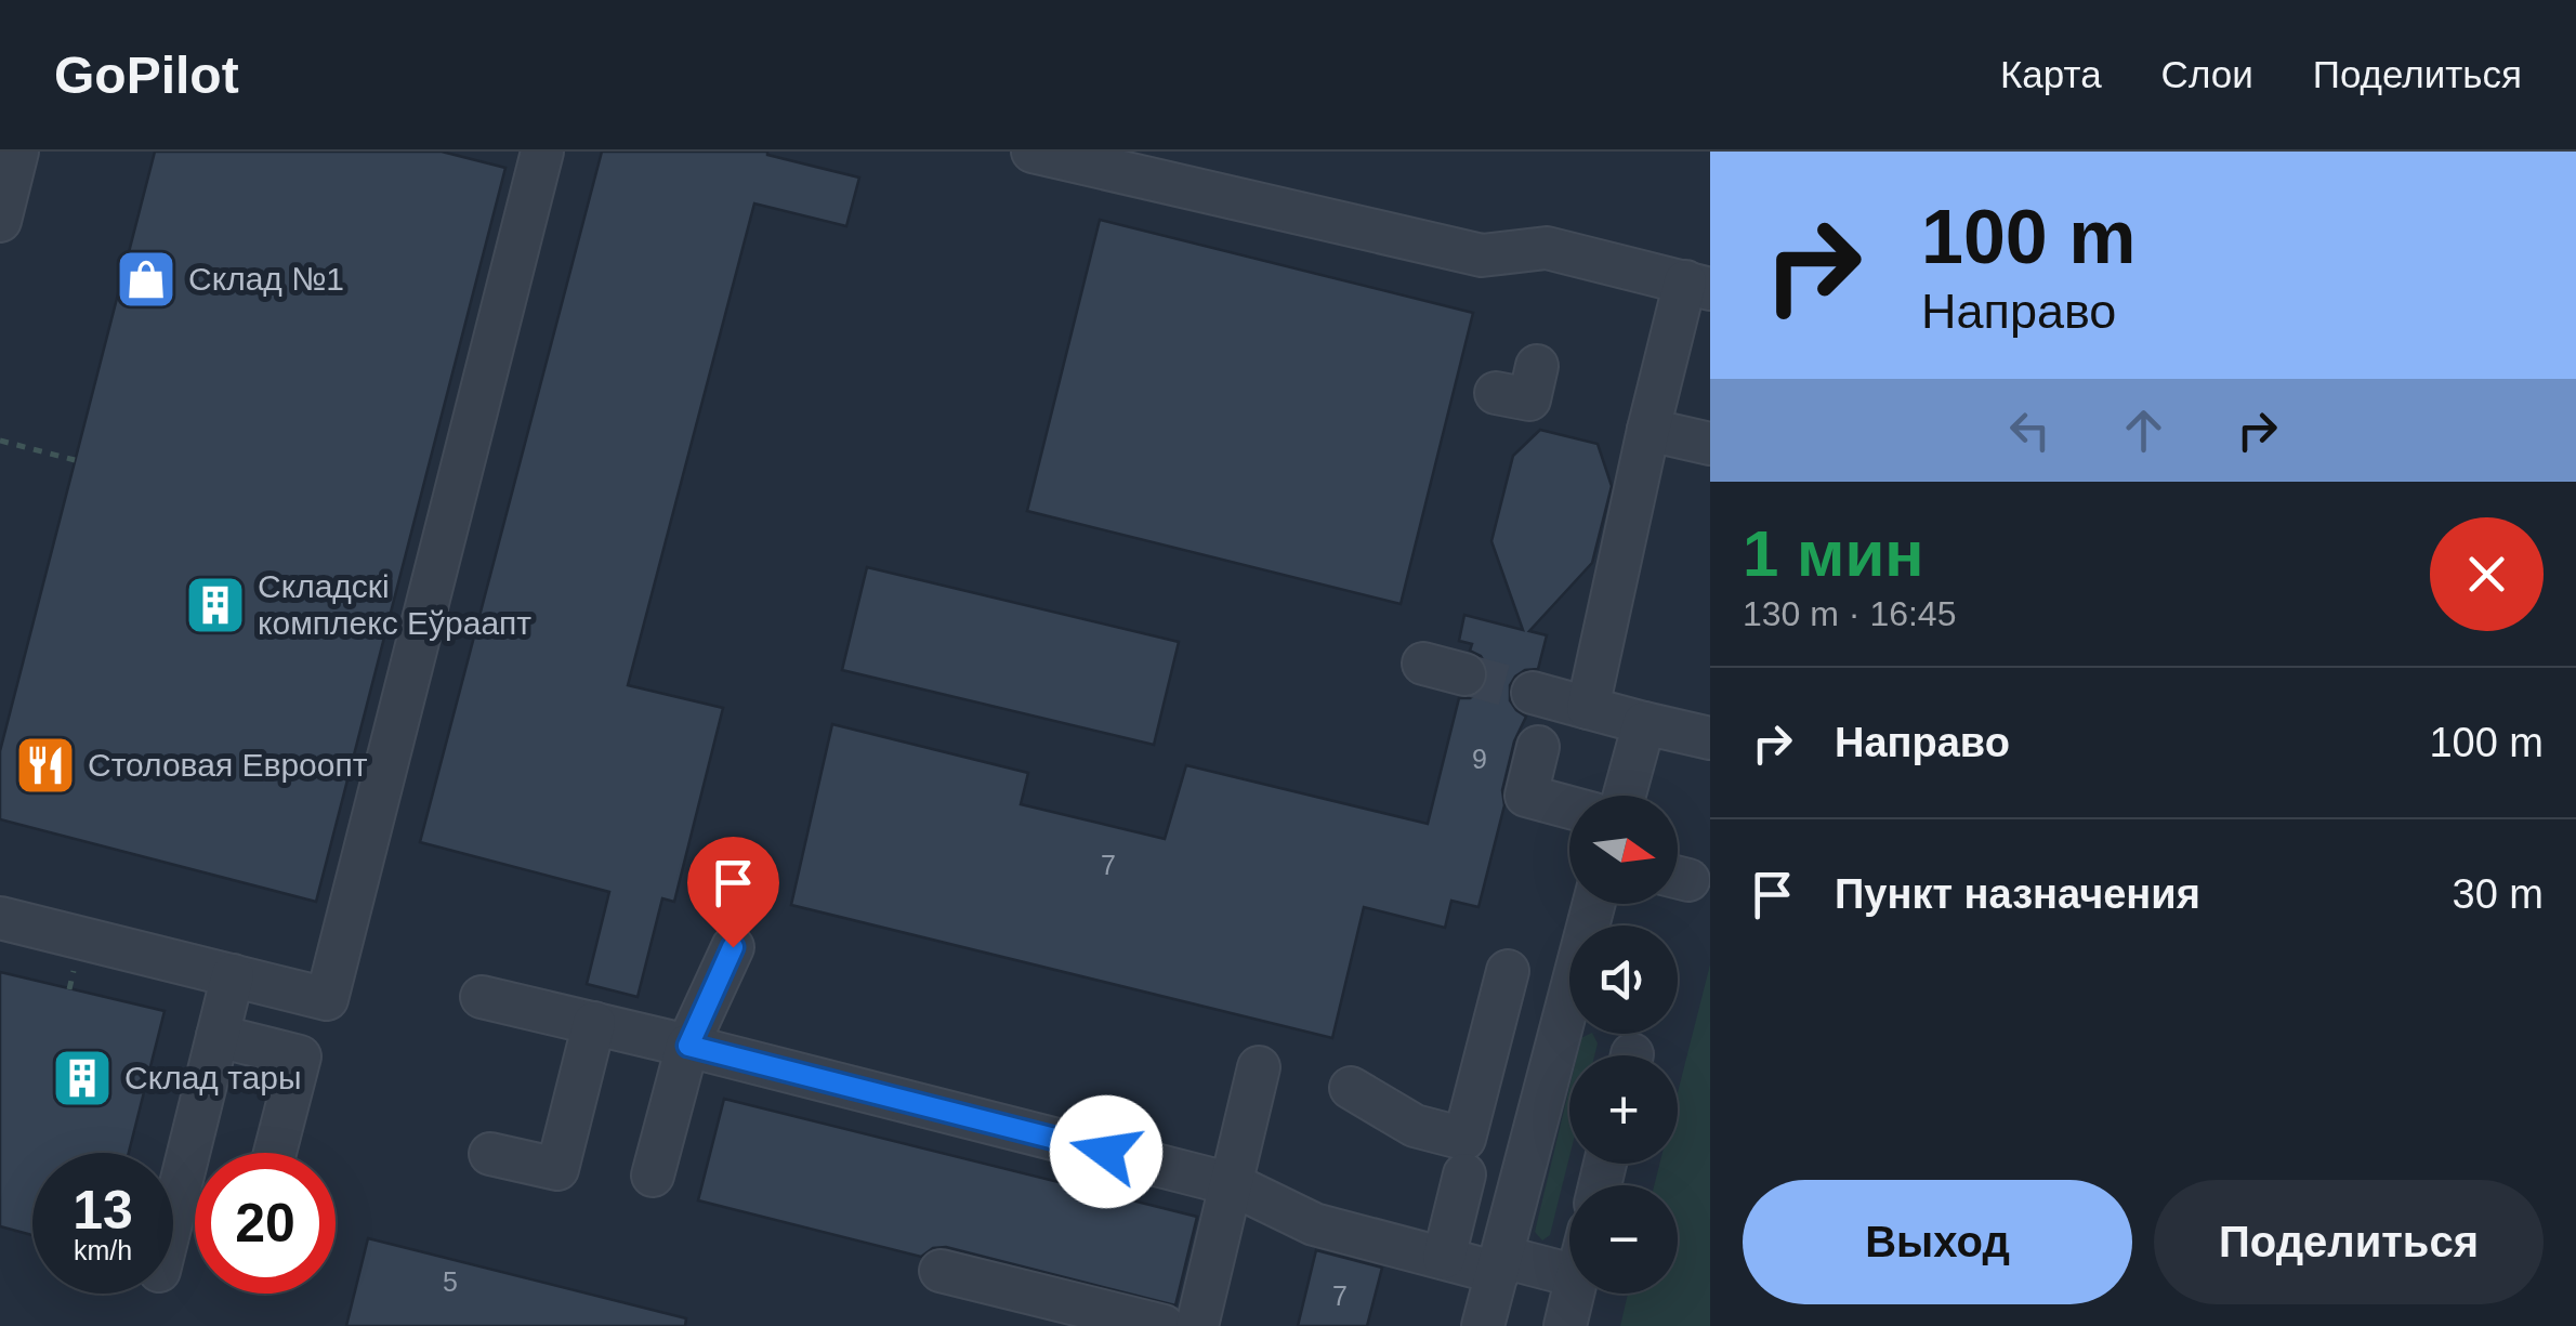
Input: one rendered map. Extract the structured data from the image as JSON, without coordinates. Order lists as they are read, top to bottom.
{
  "places": {
    "shop": ["Склад №1"],
    "building": ["Складскі комплекс Еўраапт", "Склад тары"],
    "restaurant": ["Столовая Евроопт"]
  },
  "house_numbers": [
    "9",
    "7",
    "5",
    "7"
  ],
  "north": "right",
  "page": {
    "header": "GoPilot",
    "nav": ["Карта", "Слои", "Поделиться"],
    "turn": ["100 m", "Направо"],
    "heading": ["1 мин", "130 m · 16:45"],
    "list": [
      {
        "name": "Направо",
        "value": "100 m"
      },
      {
        "name": "Пункт назначения",
        "value": "30 m"
      }
    ],
    "map_buttons": ["+", "−"],
    "speed": "13 km/h",
    "limit": "20",
    "buttons": ["Выход", "Поделиться"]
  }
}
